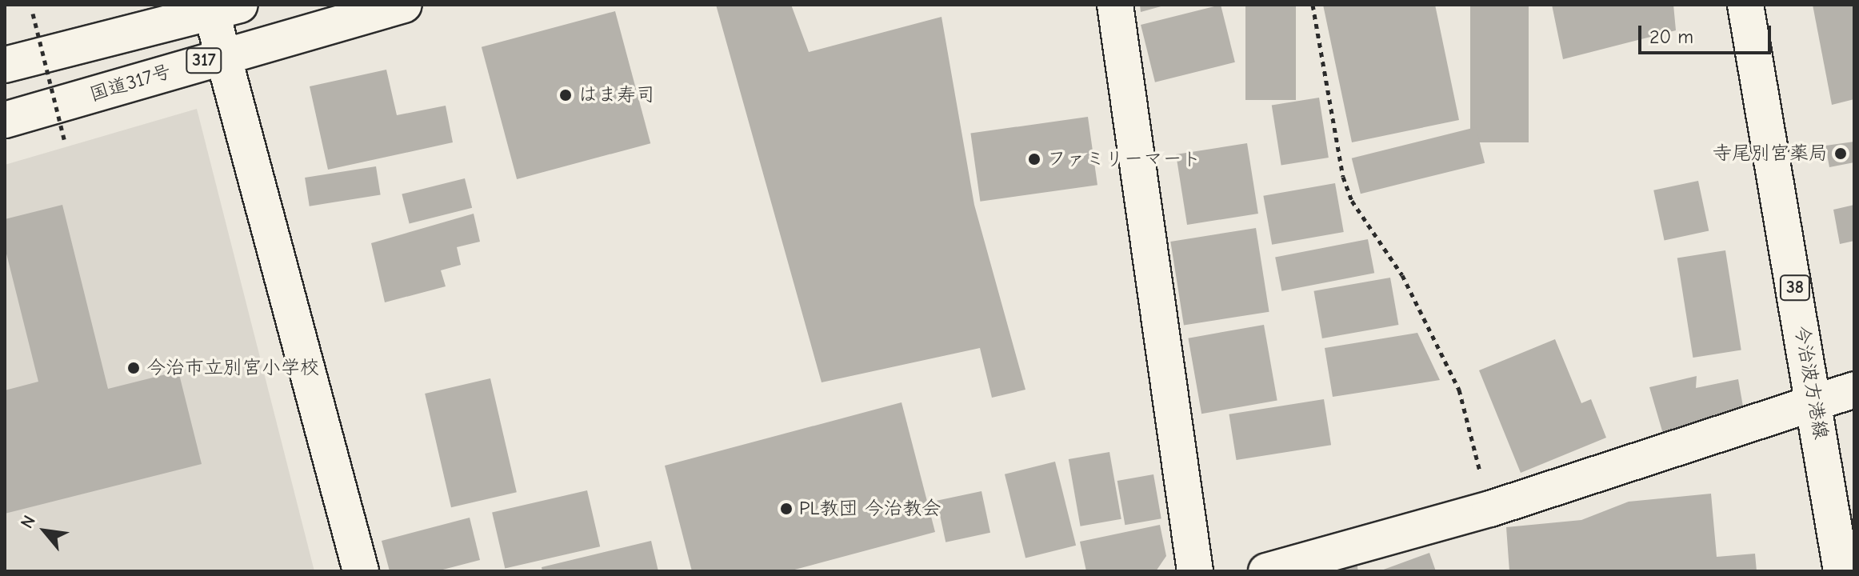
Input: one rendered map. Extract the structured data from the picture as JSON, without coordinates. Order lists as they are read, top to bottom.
{
  "streets": {
    "main road": [
      "317",
      "国道317号",
      "38",
      "今治波方港線"
    ]
  },
  "places": [
    "はま寿司",
    "寺尾別宮薬局",
    "ファミリーマート",
    "今治市立別宮小学校",
    "PL教団 今治教会"
  ],
  "scale_bar": "20 m",
  "north": "top left"
}
